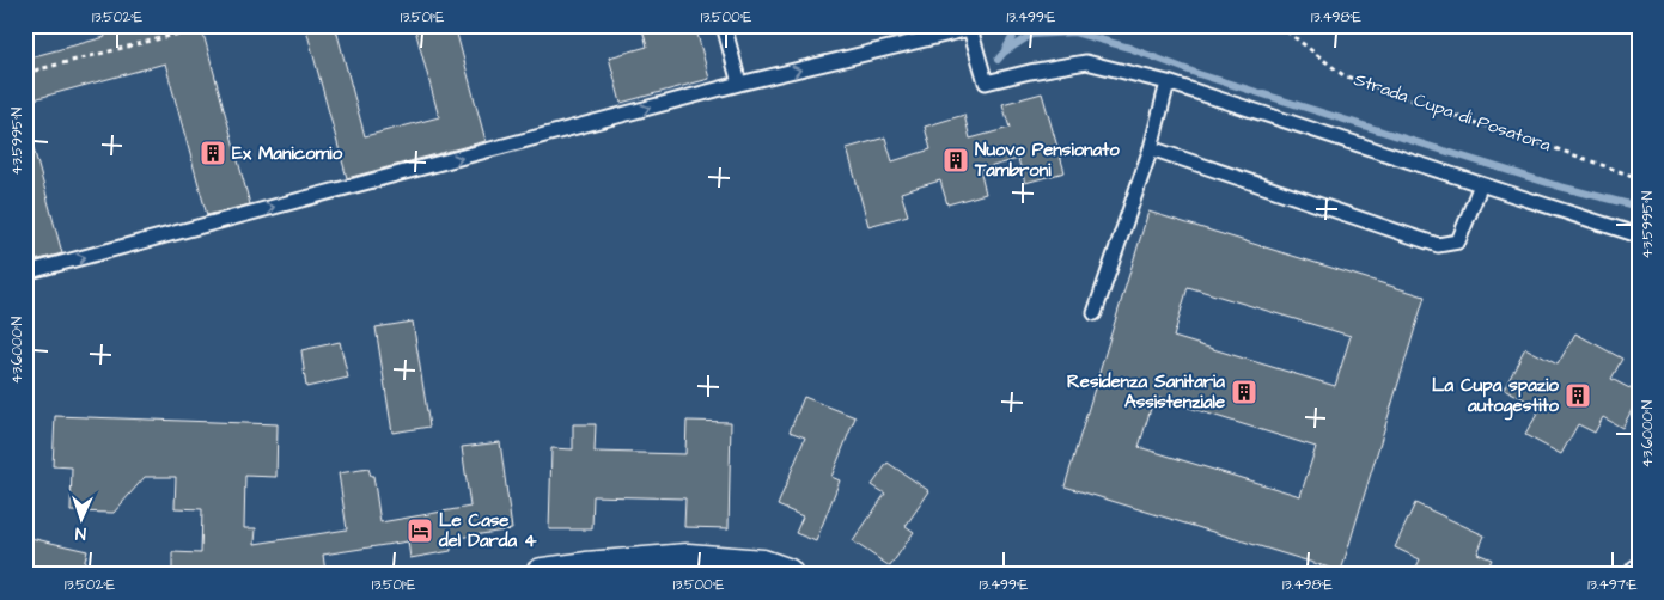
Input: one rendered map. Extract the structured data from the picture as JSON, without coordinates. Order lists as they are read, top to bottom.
{
  "streets": {
    "path": ["Strada Cupa di Posatora"]
  },
  "places": {
    "building": [
      "Ex Manicomio",
      "Nuovo Pensionato Tambroni",
      "Residenza Sanitaria Assistenziale",
      "La Cupa spazio autogestito"
    ],
    "hotel": ["Le Case del Darda 4"]
  },
  "north": "bottom",
  "coordinates": [
    "13.502°E",
    "13.501°E",
    "13.500°E",
    "13.499°E",
    "13.498°E",
    "43.5995°N",
    "43.6000°N",
    "13.497°E"
  ]
}
